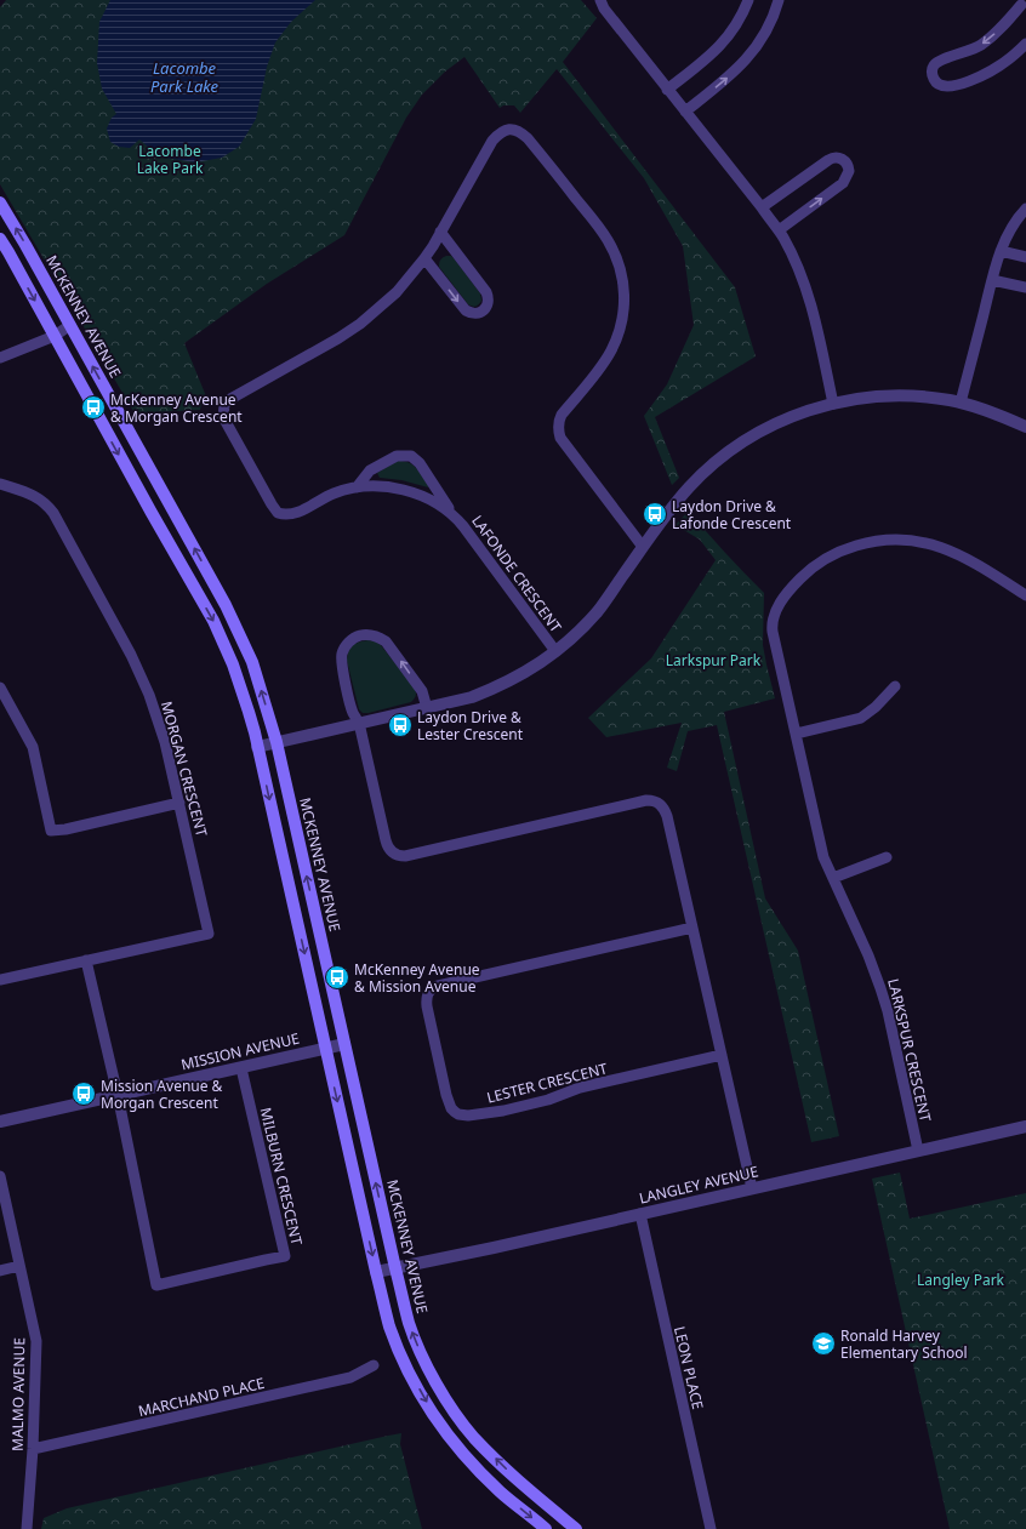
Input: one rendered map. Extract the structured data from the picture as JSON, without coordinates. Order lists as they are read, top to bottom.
{
  "streets": {
    "main road": ["MCKENNEY AVENUE"],
    "street": [
      "LAFONDE CRESCENT",
      "MORGAN CRESCENT",
      "LARKSPUR CRESCENT",
      "MISSION AVENUE",
      "LESTER CRESCENT",
      "MILBURN CRESCENT",
      "LANGLEY AVENUE",
      "LEON PLACE",
      "MALMO AVENUE",
      "MARCHAND PLACE"
    ]
  },
  "crossings": [
    ["MCKENNEY AVENUE", "MISSION AVENUE"],
    ["MCKENNEY AVENUE", "LANGLEY AVENUE"],
    ["LARKSPUR CRESCENT", "LANGLEY AVENUE"],
    ["MISSION AVENUE", "MILBURN CRESCENT"],
    ["LANGLEY AVENUE", "LEON PLACE"],
    ["MALMO AVENUE", "MARCHAND PLACE"]
  ],
  "water": ["Lacombe Park Lake"],
  "parks": ["Lacombe Lake Park", "Larkspur Park", "Langley Park"],
  "places": {
    "bus stop": [
      "McKenney Avenue & Morgan Crescent",
      "Laydon Drive & Lafonde Crescent",
      "Laydon Drive & Lester Crescent",
      "McKenney Avenue & Mission Avenue",
      "Mission Avenue & Morgan Crescent"
    ],
    "school or university": ["Ronald Harvey Elementary School"]
  }
}
